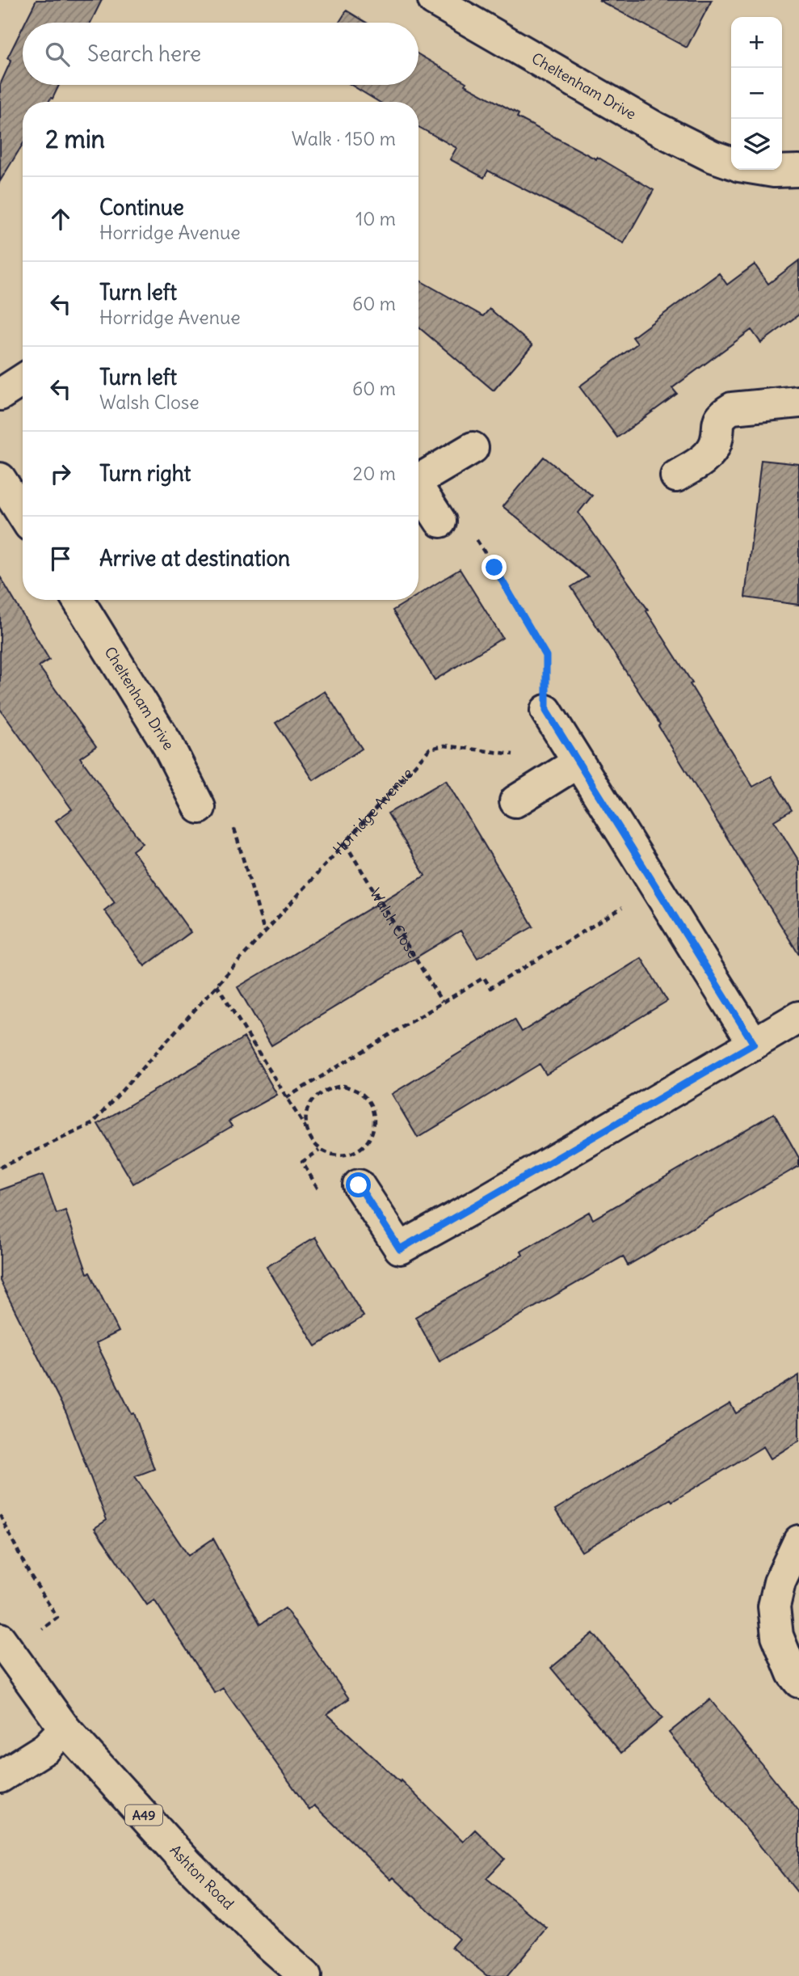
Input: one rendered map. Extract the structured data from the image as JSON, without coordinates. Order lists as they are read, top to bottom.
{
  "streets": {
    "street": ["Cheltenham Drive", "A49", "Ashton Road"],
    "path": ["Horridge Avenue", "Walsh Close"]
  },
  "crossings": [
    ["Horridge Avenue", "Walsh Close"]
  ],
  "page": {
    "map_buttons": ["+", "−"],
    "search": "Search here",
    "heading": ["2 min", "Walk · 150 m"],
    "list": [
      ["Continue", "Horridge Avenue", "10 m"],
      ["Turn left", "Horridge Avenue", "60 m"],
      ["Turn left", "Walsh Close", "60 m"],
      ["Turn right", "20 m"],
      "Arrive at destination"
    ]
  }
}
